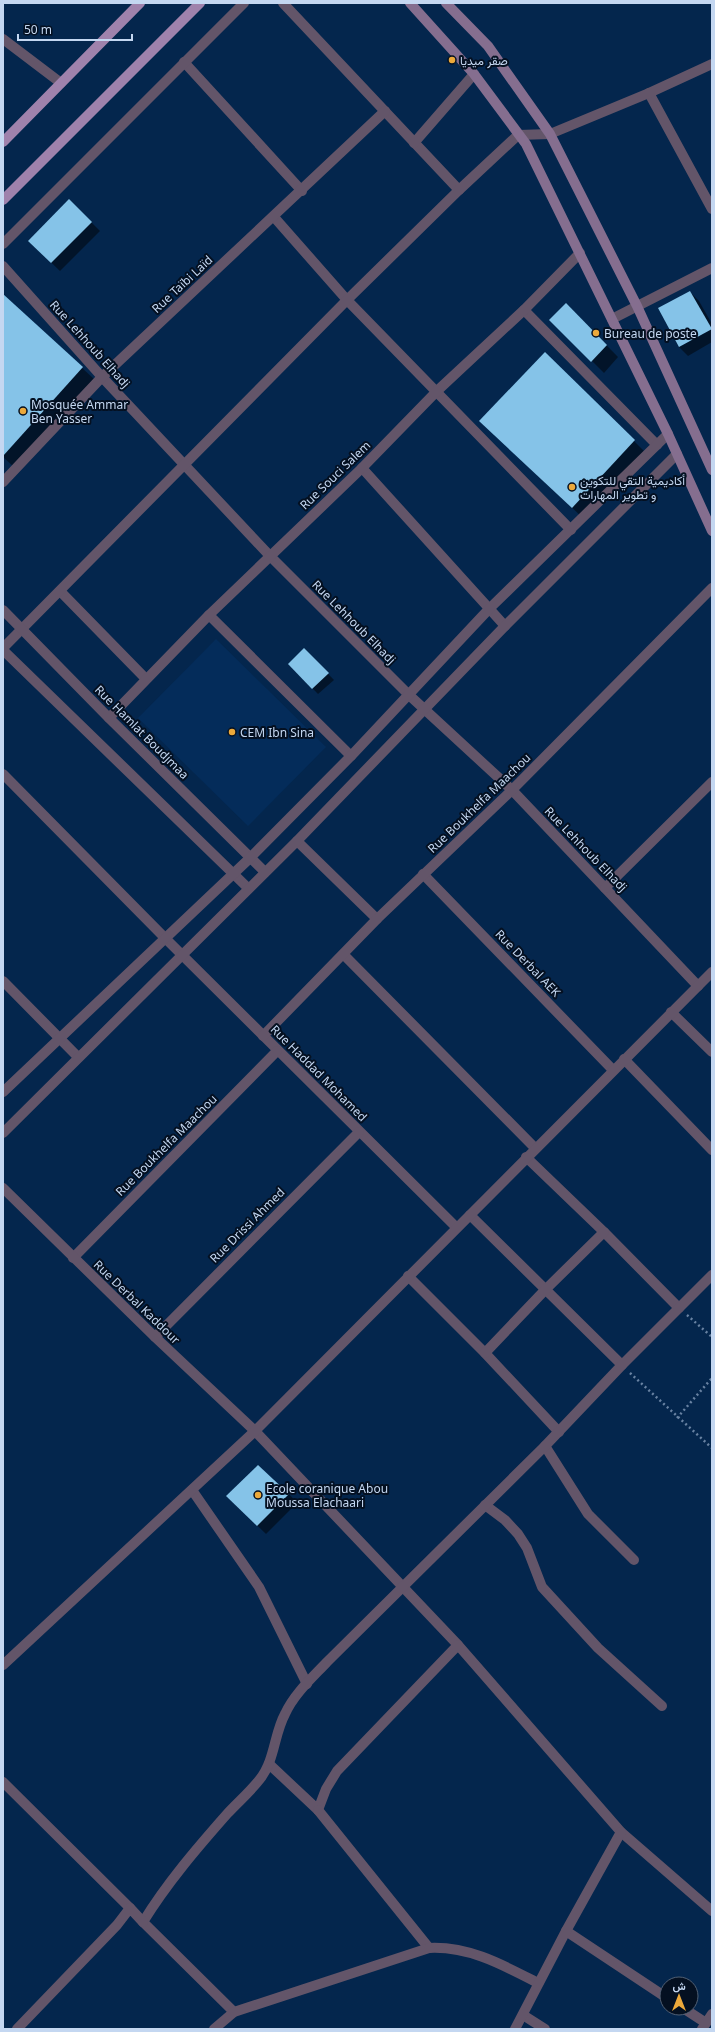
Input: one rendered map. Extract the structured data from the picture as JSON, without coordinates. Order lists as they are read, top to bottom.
{
  "streets": {
    "street": [
      "Rue Taïbi Laïd",
      "Rue Lehhoub Elhadj",
      "Rue Souci Salem",
      "Rue Hamlat Boudjmaa",
      "Rue Boukhelfa Maachou",
      "Rue Derbal AEK",
      "Rue Haddad Mohamed",
      "Rue Drissi Ahmed",
      "Rue Derbal Kaddour"
    ]
  },
  "crossings": [
    ["Rue Taïbi Laïd", "Rue Lehhoub Elhadj"],
    ["Rue Lehhoub Elhadj", "Rue Souci Salem"],
    ["Rue Lehhoub Elhadj", "Rue Boukhelfa Maachou"],
    ["Rue Souci Salem", "Rue Hamlat Boudjmaa"],
    ["Rue Boukhelfa Maachou", "Rue Derbal AEK"],
    ["Rue Boukhelfa Maachou", "Rue Haddad Mohamed"],
    ["Rue Boukhelfa Maachou", "Rue Derbal Kaddour"],
    ["Rue Haddad Mohamed", "Rue Drissi Ahmed"],
    ["Rue Drissi Ahmed", "Rue Derbal Kaddour"]
  ],
  "places": [
    "صقر ميديا",
    "Bureau de poste",
    "Mosquée Ammar Ben Yasser",
    "أكاديمية التقي للتكوين و تطوير المهارات",
    "CEM Ibn Sina",
    "Ecole coranique Abou Moussa Elachaari"
  ],
  "scale_bar": "50 m",
  "north": "top"
}
